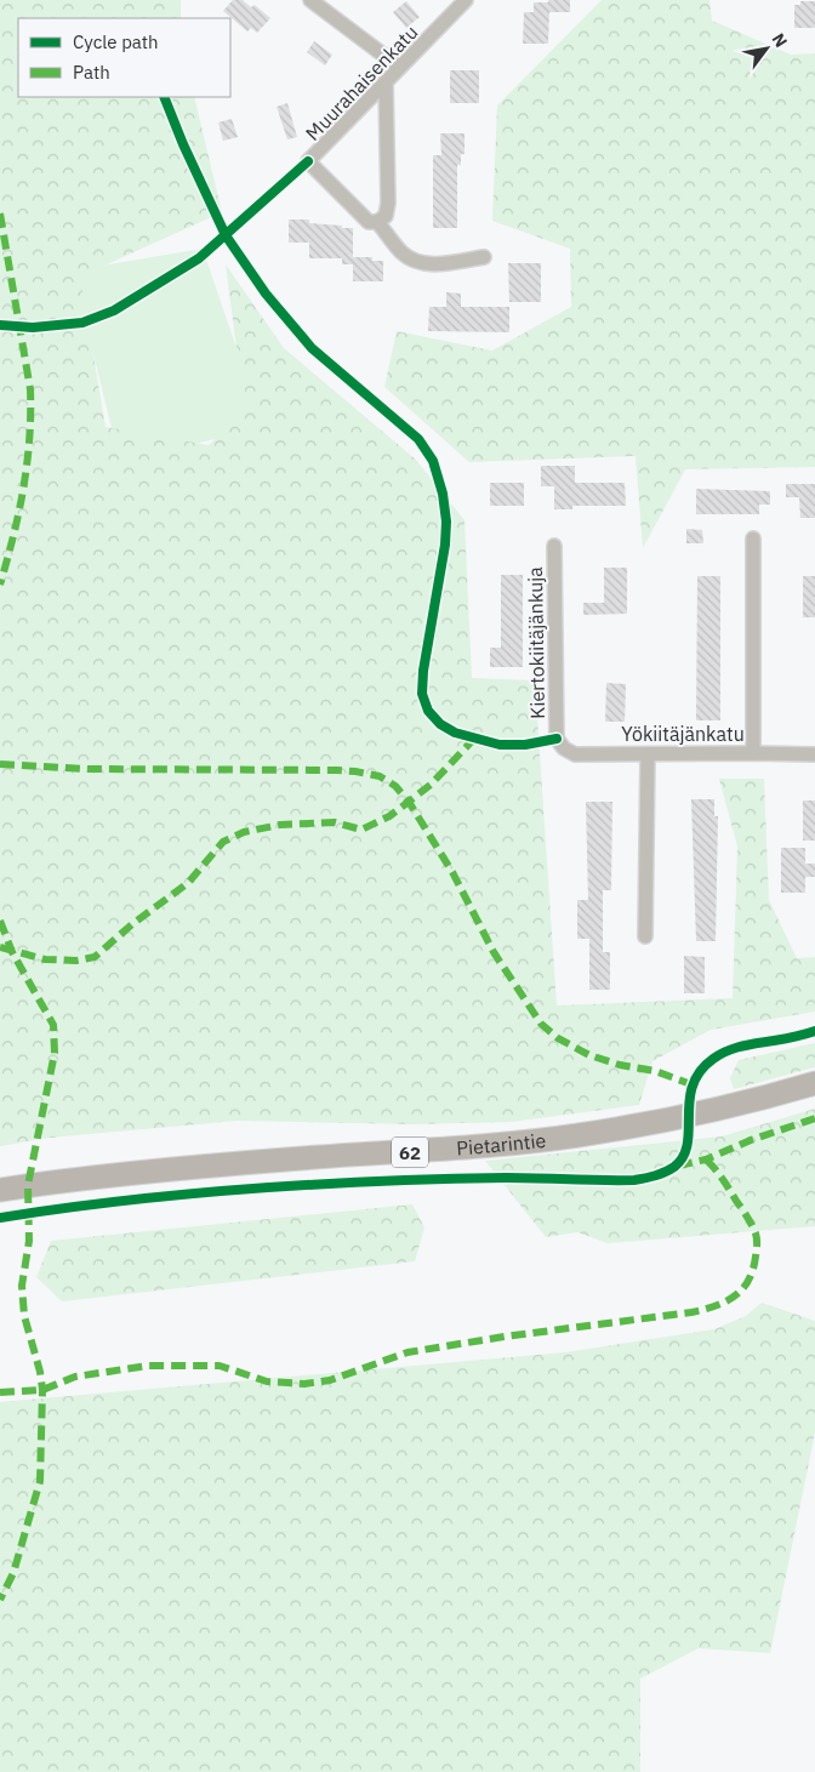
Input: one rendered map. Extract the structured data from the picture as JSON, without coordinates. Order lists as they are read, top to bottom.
{
  "streets": {
    "main road": ["Pietarintie", "62"],
    "street": ["Muurahaisenkatu", "Kiertokiitäjänkuja", "Yökiitäjänkatu"]
  },
  "crossings": [
    ["Kiertokiitäjänkuja", "Yökiitäjänkatu"]
  ],
  "legend": ["Cycle path", "Path"],
  "north": "top right"
}
